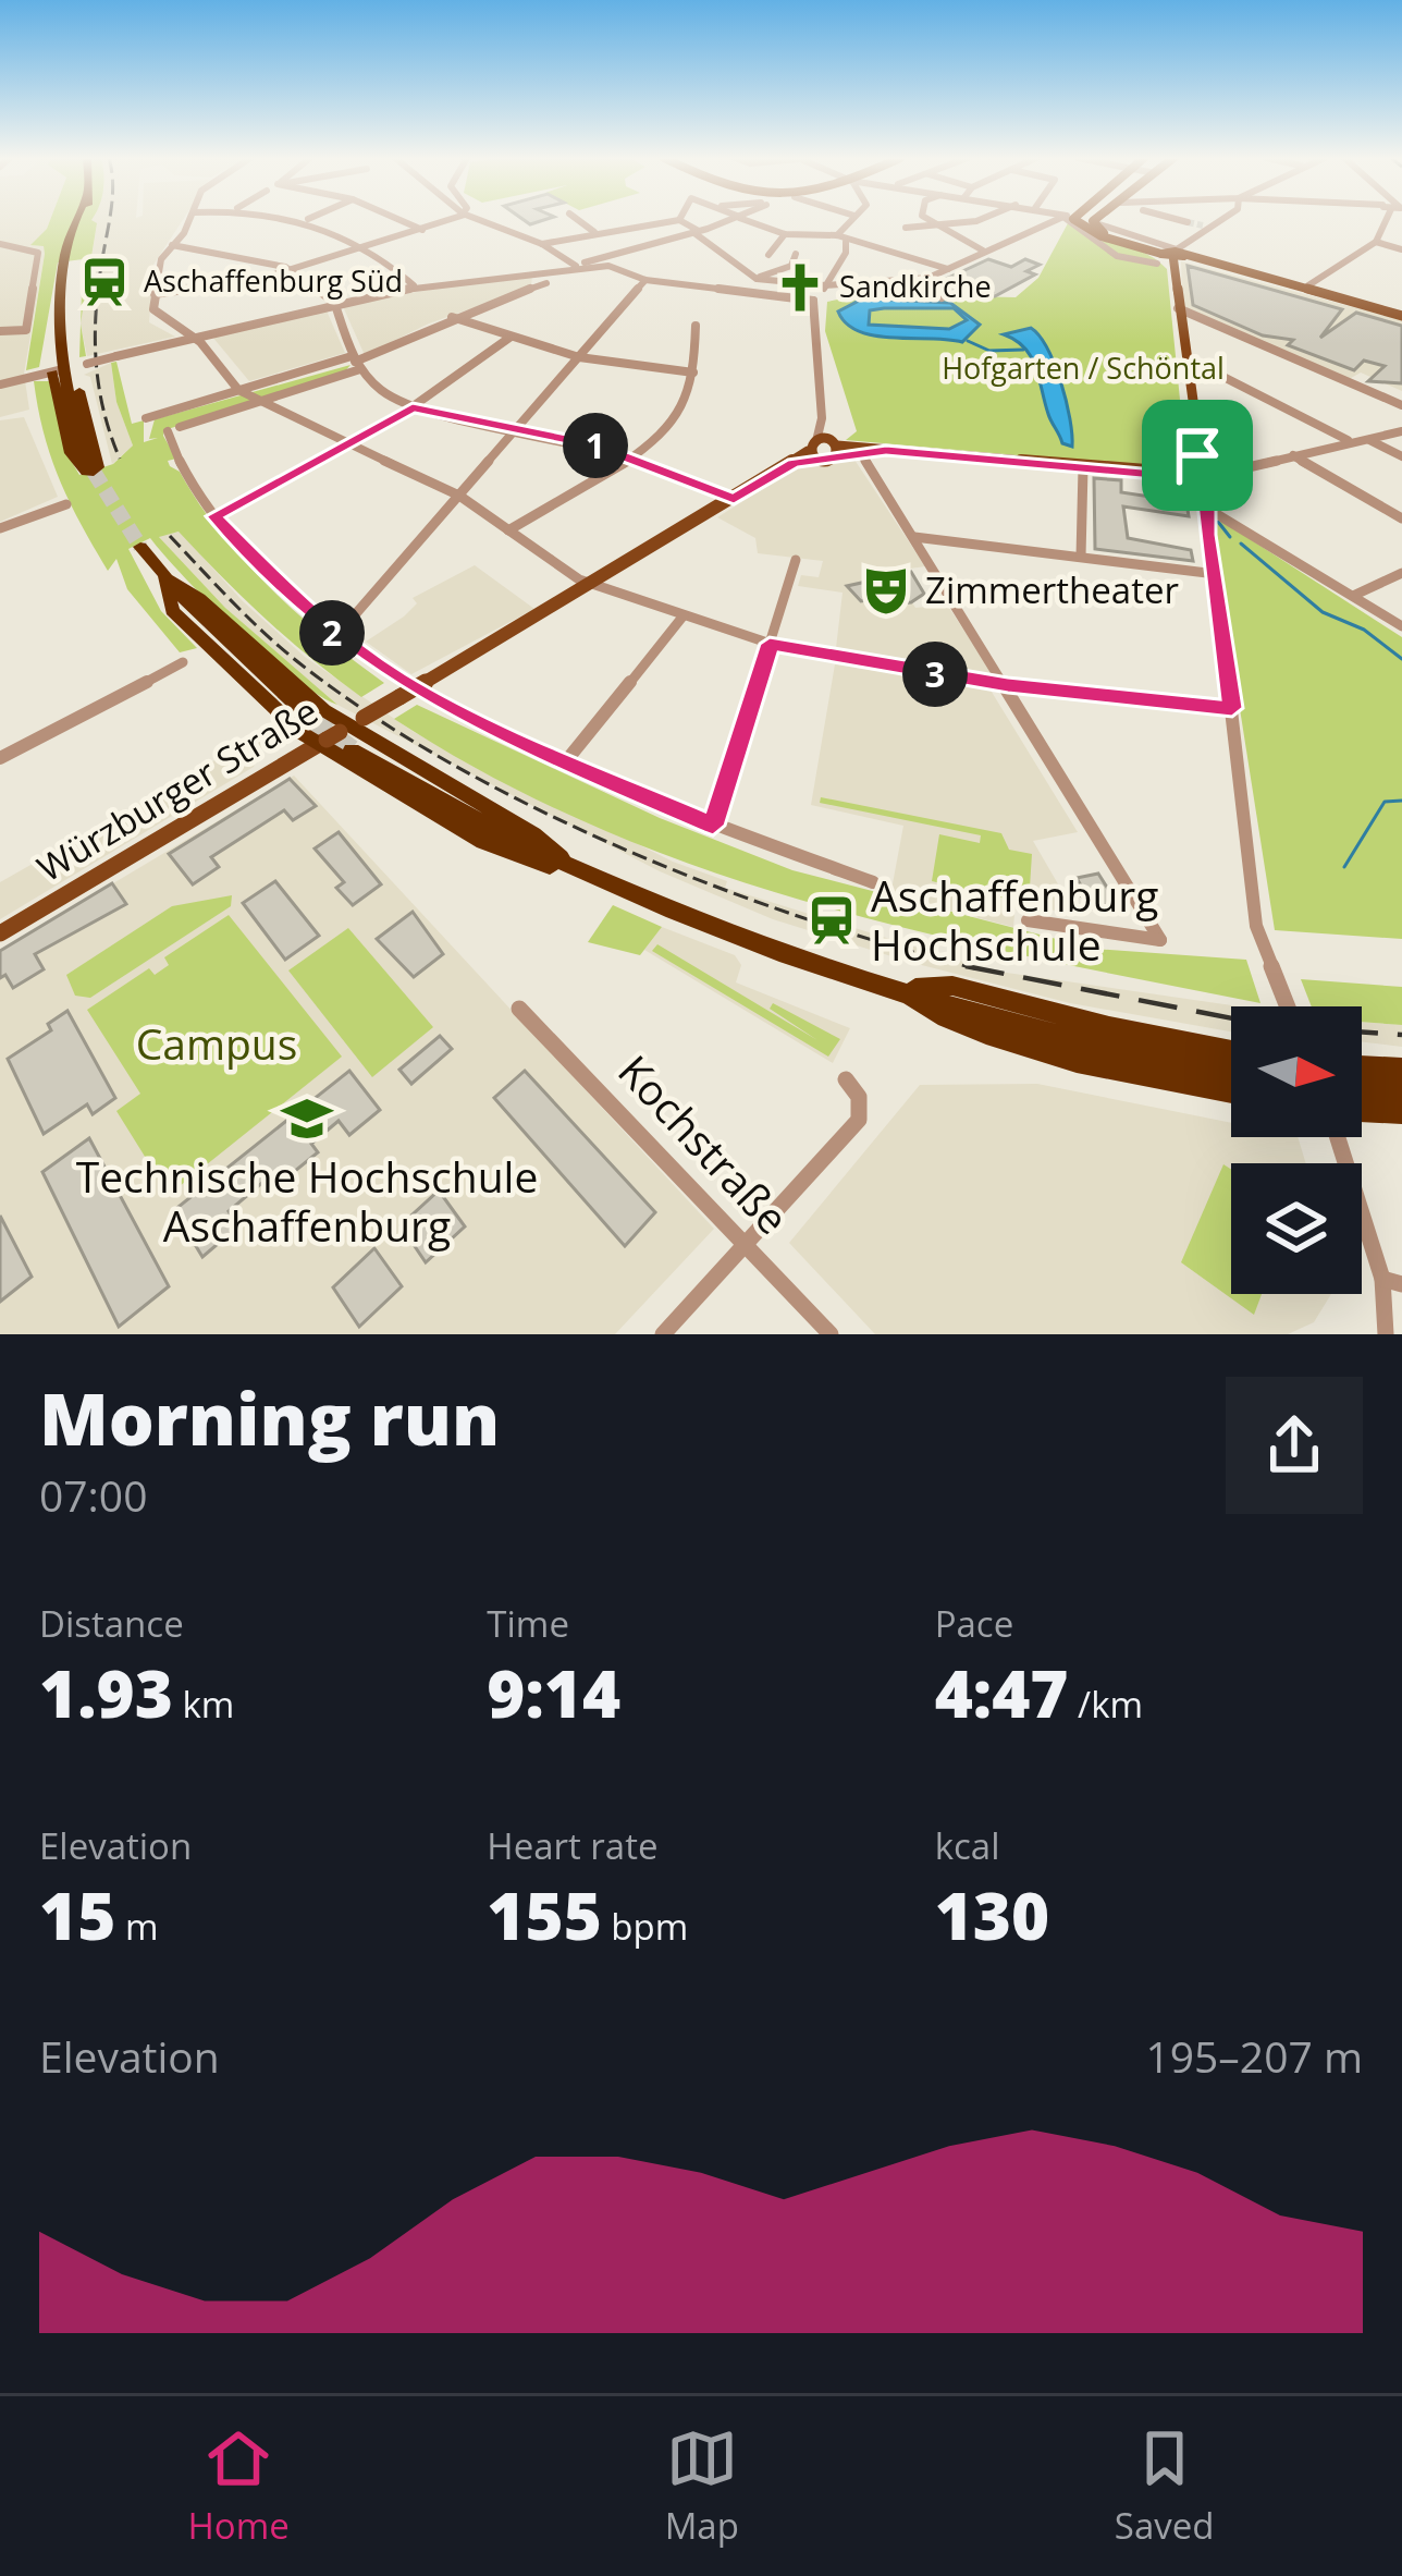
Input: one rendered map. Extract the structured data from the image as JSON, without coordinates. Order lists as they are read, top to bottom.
{
  "streets": {
    "main road": ["Würzburger Straße"],
    "street": ["Kochstraße"]
  },
  "parks": ["Hofgarten / Schöntal", "Campus"],
  "places": {
    "station": ["Aschaffenburg Süd", "Aschaffenburg Hochschule"],
    "church": ["Sandkirche"],
    "theatre": ["Zimmertheater"],
    "school or university": ["Technische Hochschule Aschaffenburg"]
  },
  "north": "right",
  "page": {
    "pins": ["1", "2", "3"],
    "heading": ["Morning run", "07:00"],
    "stats": [
      ["Distance", "1.93 km"],
      ["Time", "9:14"],
      ["Pace", "4:47 /km"],
      ["Elevation", "15 m"],
      ["Heart rate", "155 bpm"],
      ["kcal", "130"]
    ],
    "chart": ["Elevation", "195–207 m"],
    "tabs": ["Home", "Map", "Saved"]
  }
}
